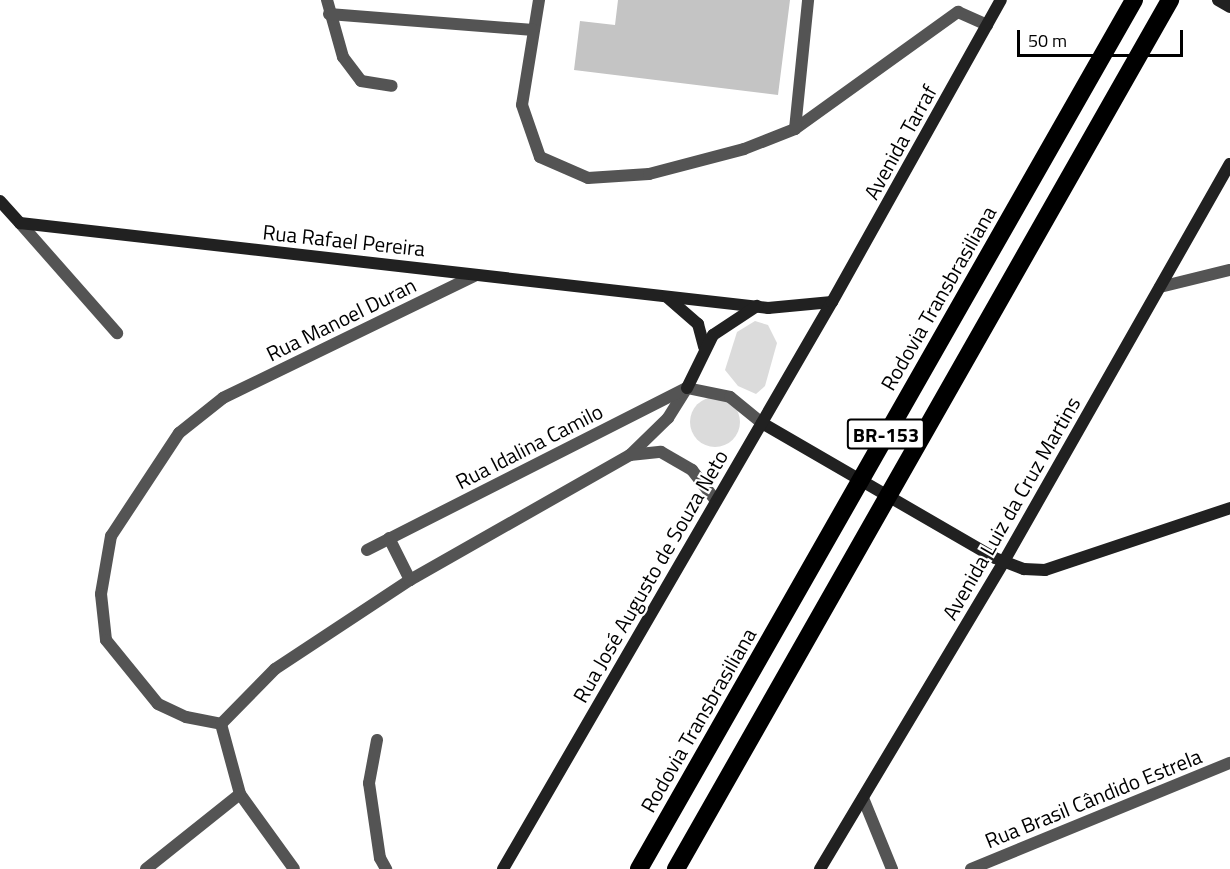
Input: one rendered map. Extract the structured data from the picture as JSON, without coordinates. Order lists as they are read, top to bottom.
{
  "streets": {
    "highway": ["Rodovia Transbrasiliana", "BR-153"],
    "main road": [
      "Avenida Tarraf",
      "Rua Rafael Pereira",
      "Avenida Luiz da Cruz Martins",
      "Rua José Augusto de Souza Neto"
    ],
    "street": ["Rua Manoel Duran", "Rua Idalina Camilo", "Rua Brasil Cândido Estrela"]
  },
  "crossings": [
    ["Avenida Tarraf", "Rua Rafael Pereira"],
    ["Avenida Tarraf", "Rua José Augusto de Souza Neto"],
    ["Rua Rafael Pereira", "Rua Manoel Duran"],
    ["Rua Rafael Pereira", "Rua José Augusto de Souza Neto"]
  ],
  "scale_bar": "50 m"
}
